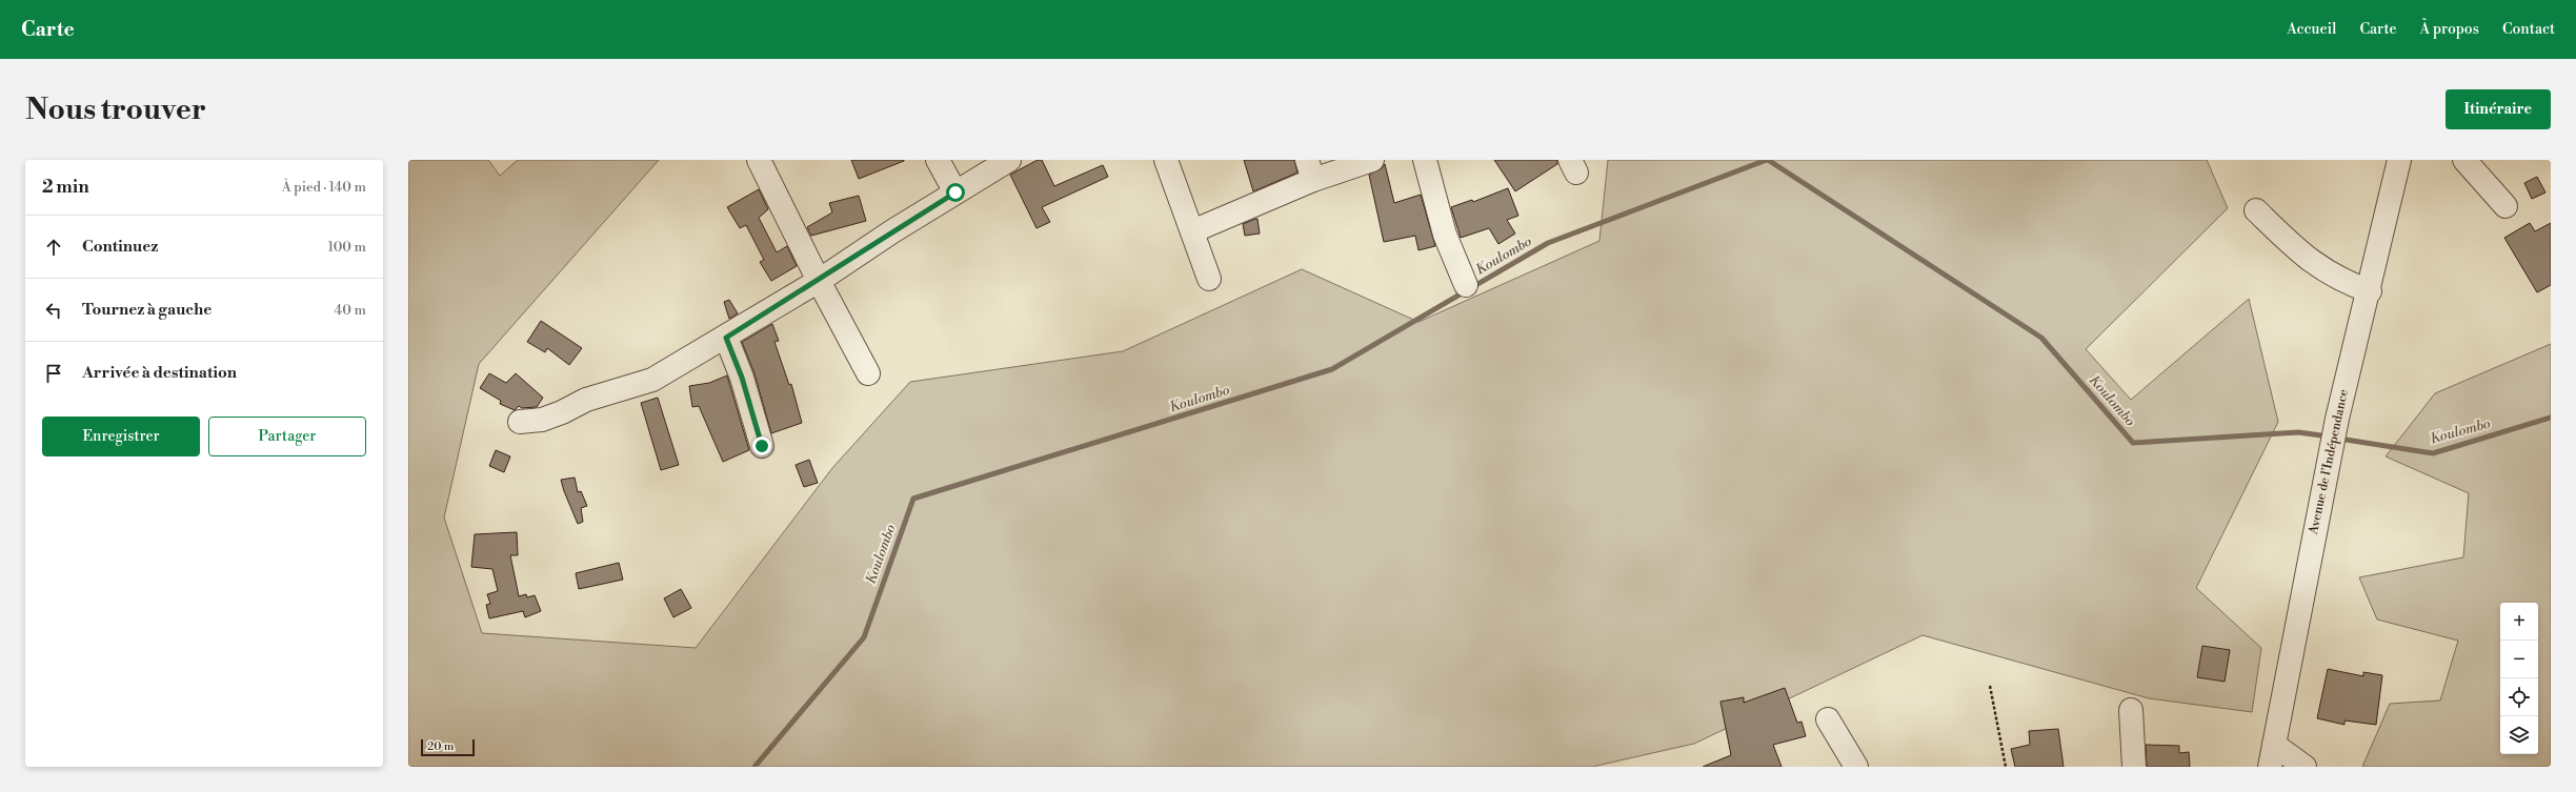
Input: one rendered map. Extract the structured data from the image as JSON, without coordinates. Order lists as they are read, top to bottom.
{
  "streets": {
    "street": ["Avenue de l'Indépendance"]
  },
  "water": ["Koulombo"],
  "scale_bar": "20 m",
  "page": {
    "header": "Carte",
    "nav": [
      "Accueil",
      "Carte",
      "À propos",
      "Contact"
    ],
    "buttons": [
      "Itinéraire",
      ["Enregistrer", "Partager"]
    ],
    "title": "Nous trouver",
    "heading": ["2 min", "À pied · 140 m"],
    "list": [
      ["Continuez", "100 m"],
      ["Tournez à gauche", "40 m"],
      "Arrivée à destination"
    ],
    "map_buttons": ["+", "−"],
    "scale": "20 m"
  }
}
